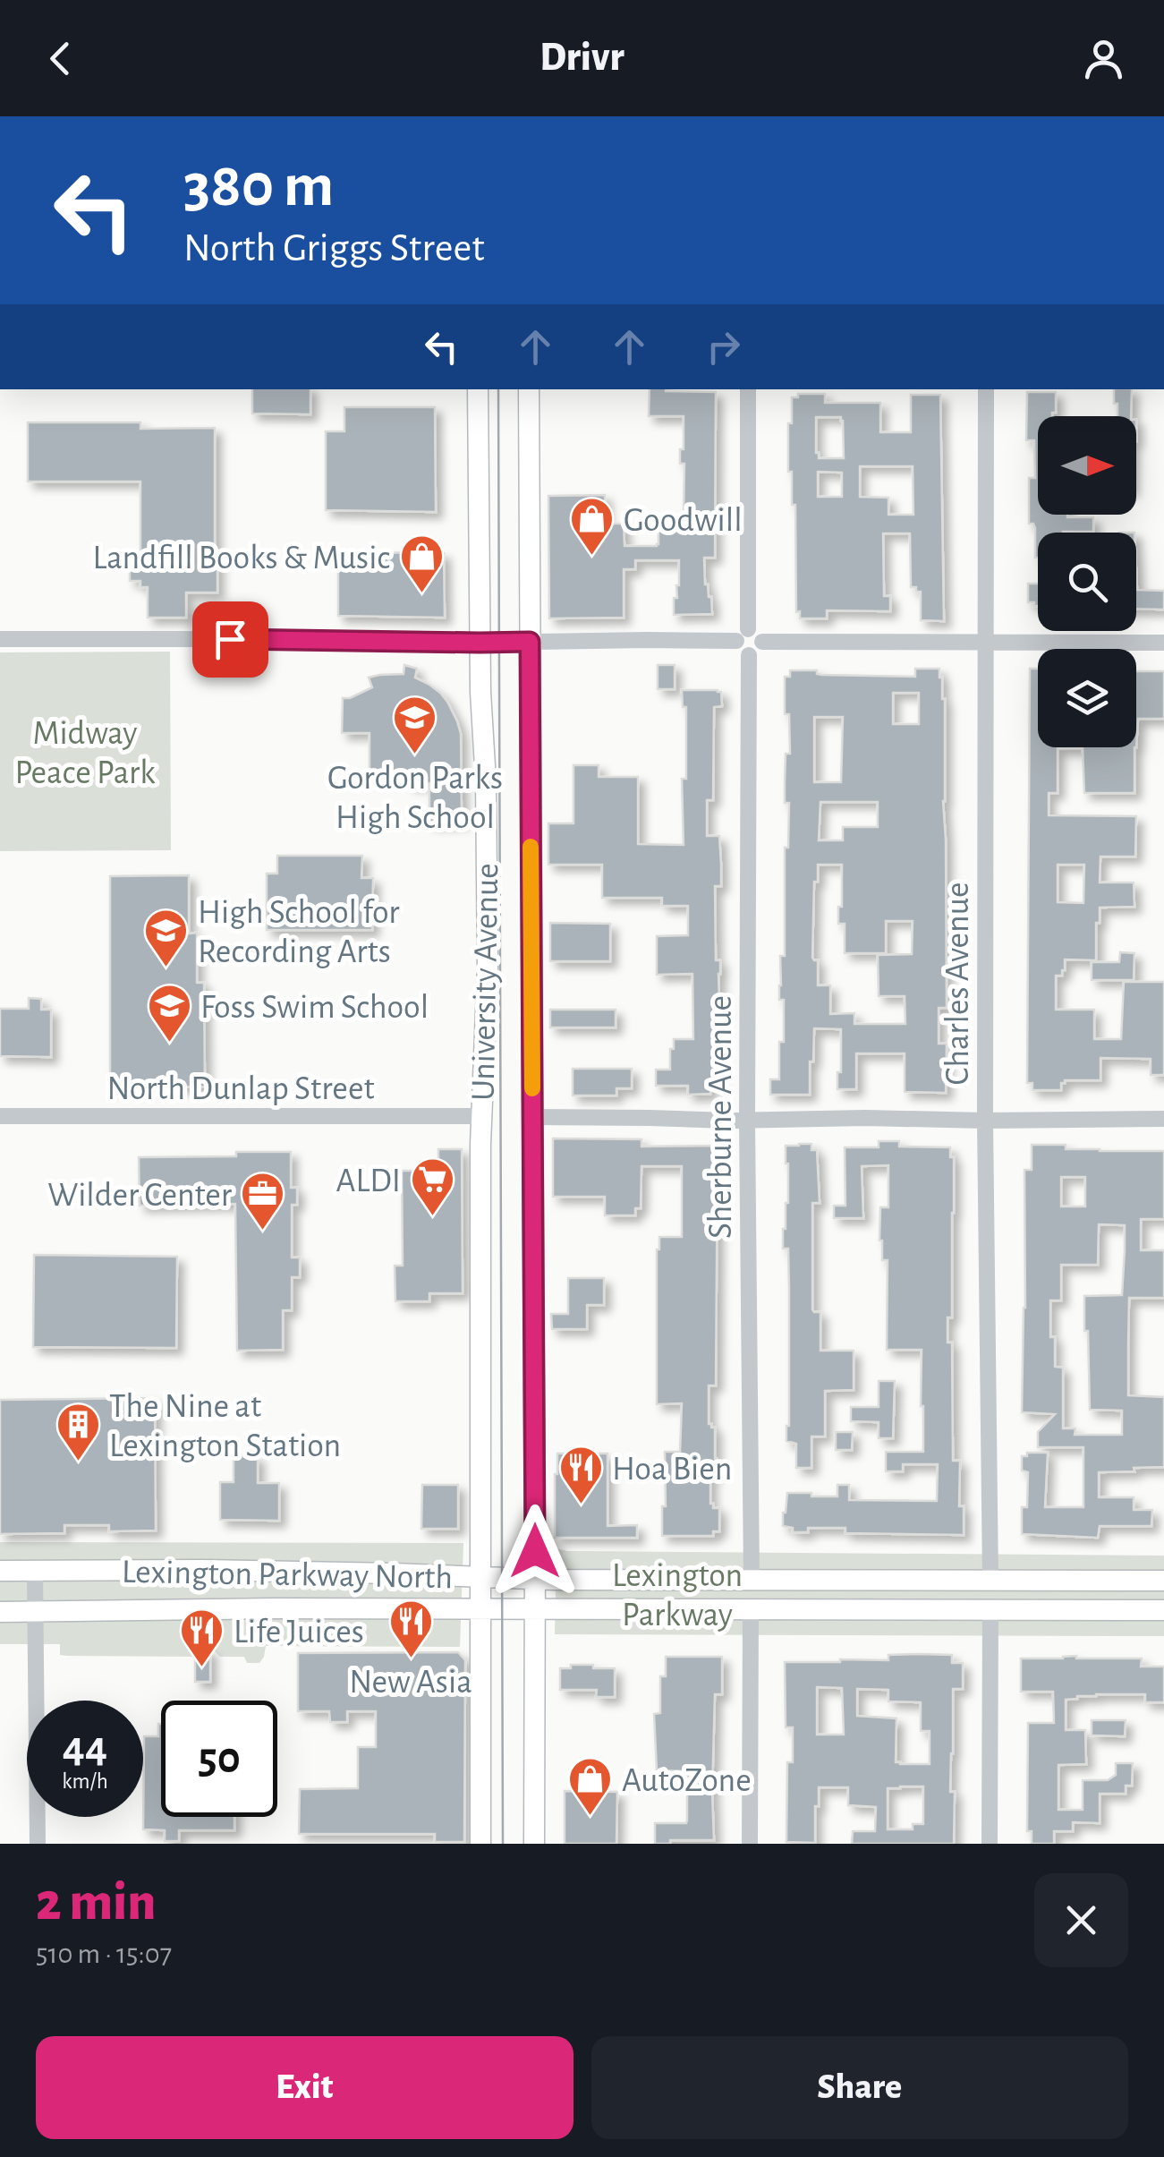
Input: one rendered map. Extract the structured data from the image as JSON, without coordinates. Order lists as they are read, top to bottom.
{
  "streets": {
    "main road": ["University Avenue", "Lexington Parkway North"],
    "street": ["Charles Avenue", "North Dunlap Street", "Sherburne Avenue"]
  },
  "crossings": [
    ["University Avenue", "North Dunlap Street"],
    ["University Avenue", "Lexington Parkway North"],
    ["Charles Avenue", "Lexington Parkway North"],
    ["Sherburne Avenue", "Lexington Parkway North"]
  ],
  "parks": ["Midway Peace Park", "Lexington Parkway"],
  "places": {
    "shop": ["Goodwill", "Landfill Books & Music", "AutoZone"],
    "school or university": ["Gordon Parks High School", "High School for Recording Arts", "Foss Swim School"],
    "supermarket": ["ALDI"],
    "office": ["Wilder Center"],
    "building": ["The Nine at Lexington Station"],
    "restaurant": ["Hoa Bien", "New Asia", "Life Juices"]
  },
  "north": "right",
  "page": {
    "header": "Drivr",
    "turn": ["380 m", "North Griggs Street"],
    "speed": "44 km/h",
    "limit": "50",
    "heading": ["2 min", "510 m · 15:07"],
    "buttons": ["Exit", "Share"]
  }
}
